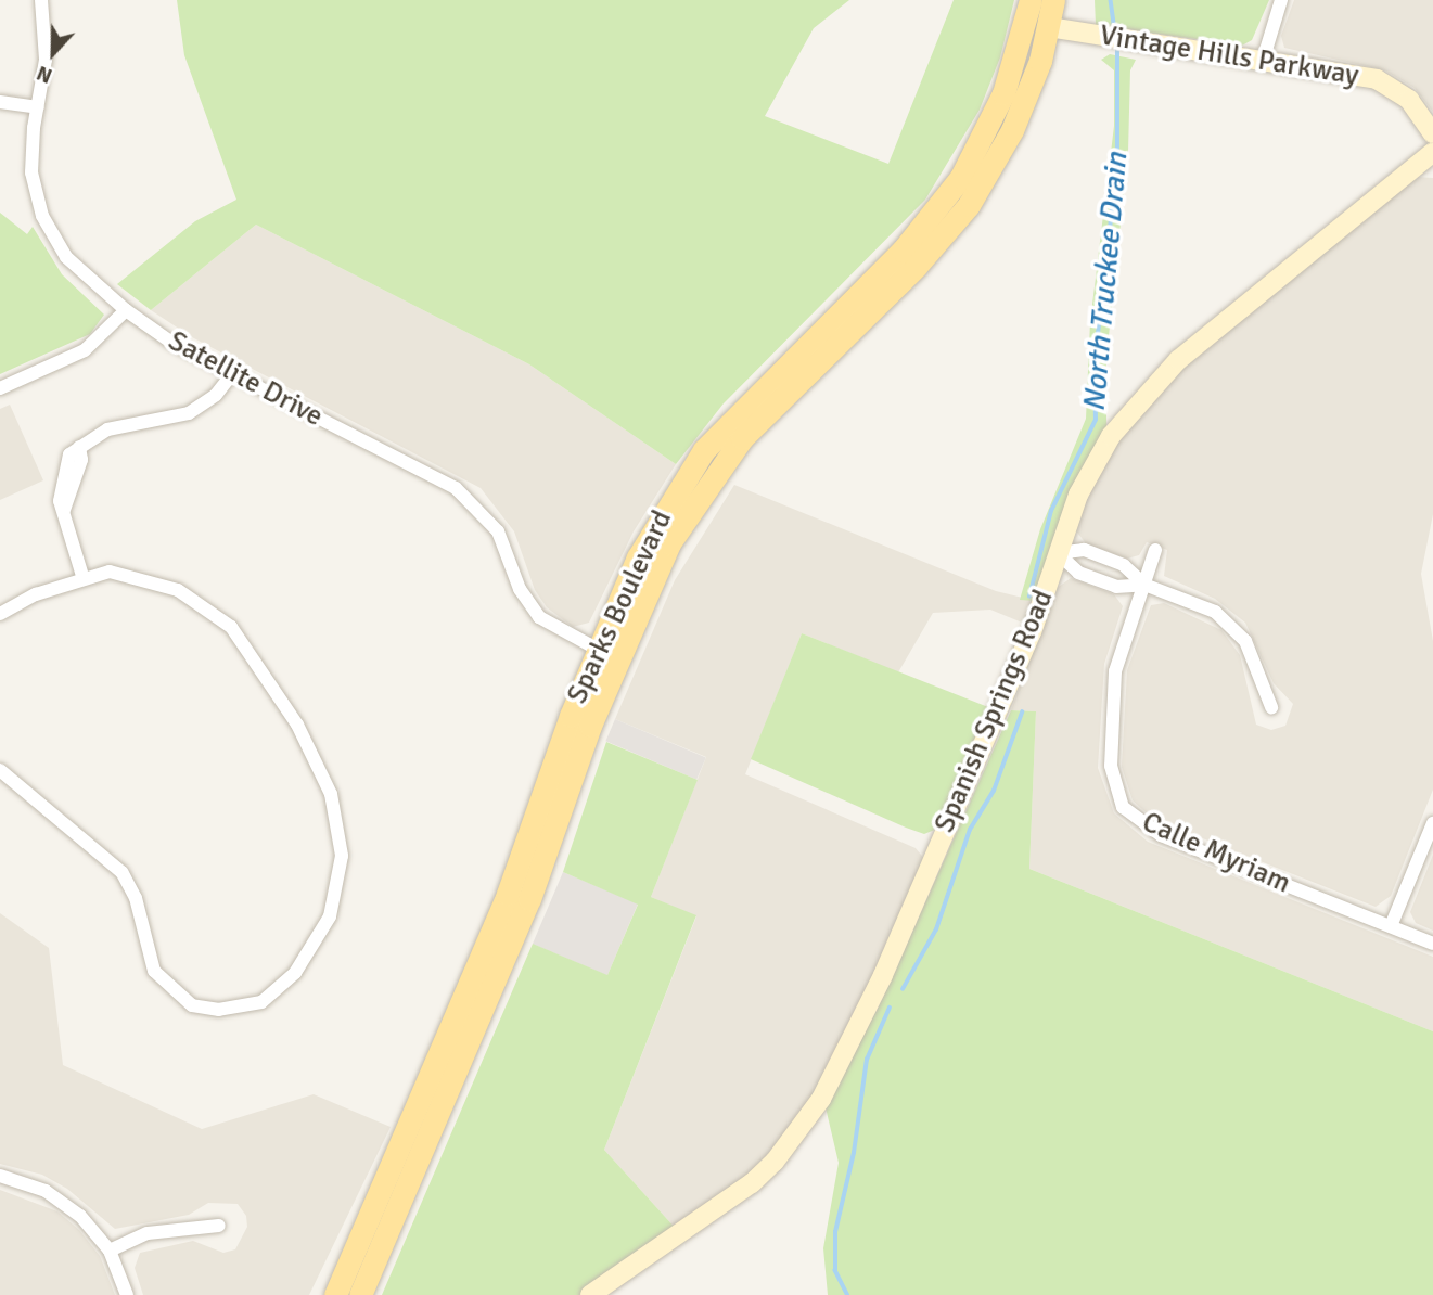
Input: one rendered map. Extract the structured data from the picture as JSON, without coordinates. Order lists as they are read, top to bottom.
{
  "streets": {
    "main road": ["Sparks Boulevard"],
    "street": [
      "Vintage Hills Parkway",
      "Satellite Drive",
      "Spanish Springs Road",
      "Calle Myriam"
    ]
  },
  "crossings": [
    ["Vintage Hills Parkway", "Sparks Boulevard"],
    ["Satellite Drive", "Sparks Boulevard"]
  ],
  "water": ["North Truckee Drain"],
  "north": "bottom"
}
